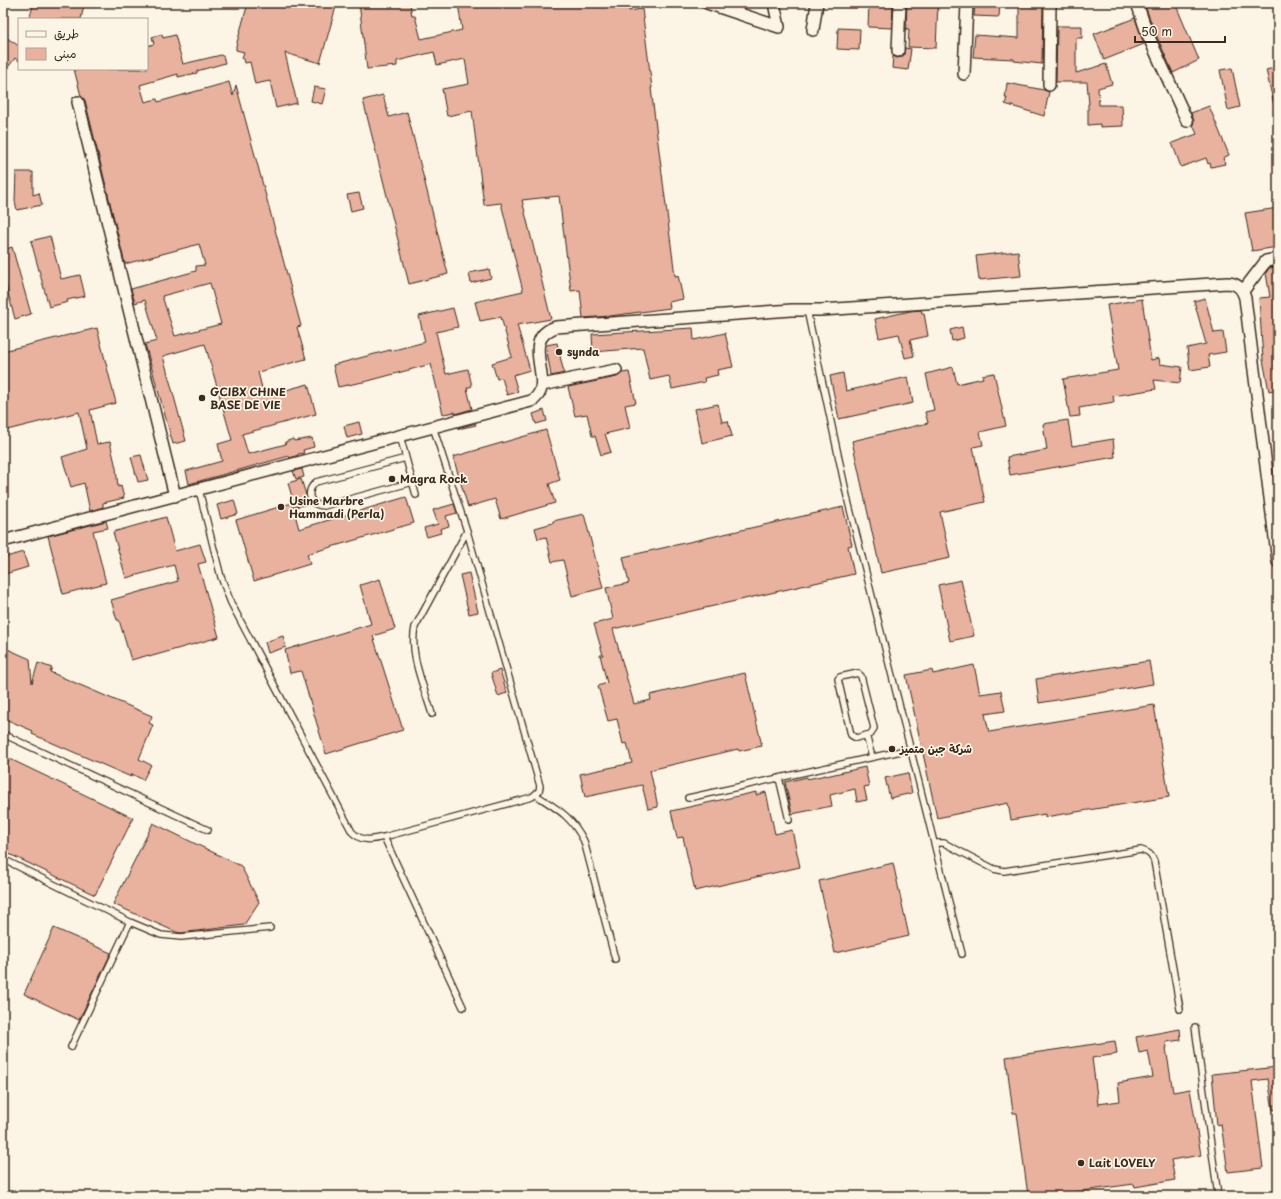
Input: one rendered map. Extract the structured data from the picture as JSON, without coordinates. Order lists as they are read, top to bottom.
{
  "places": [
    "synda",
    "GCIBX CHINE BASE DE VIE",
    "Magra Rock",
    "Usine Marbre Hammadi (Perla)",
    "شركة جبن متميز",
    "Lait LOVELY"
  ],
  "legend": ["طريق", "مبنى"],
  "scale_bar": "50 m"
}
